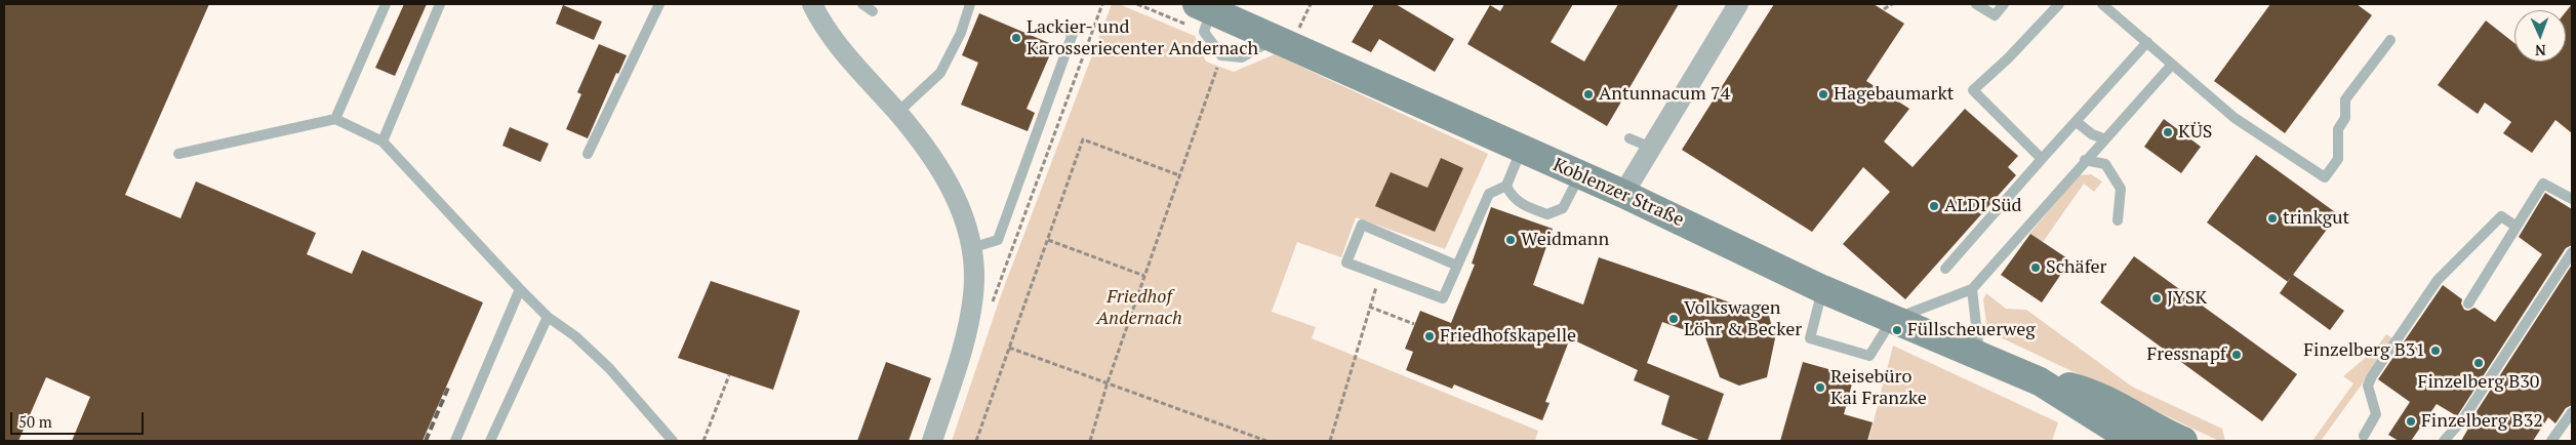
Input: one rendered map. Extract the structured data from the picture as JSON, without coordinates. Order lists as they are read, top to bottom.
{
  "streets": {
    "street": ["Koblenzer Straße"]
  },
  "parks": ["Friedhof Andernach"],
  "places": [
    "Lackier- und Karosseriecenter Andernach",
    "Antunnacum 74",
    "Hagebaumarkt",
    "KÜS",
    "ALDI Süd",
    "trinkgut",
    "Weidmann",
    "Schäfer",
    "JYSK",
    "Volkswagen Löhr & Becker",
    "Füllscheuerweg",
    "Friedhofskapelle",
    "Finzelberg B31",
    "Fressnapf",
    "Finzelberg B30",
    "Reisebüro Kai Franzke",
    "Finzelberg B32"
  ],
  "scale_bar": "50 m",
  "north": "bottom"
}
